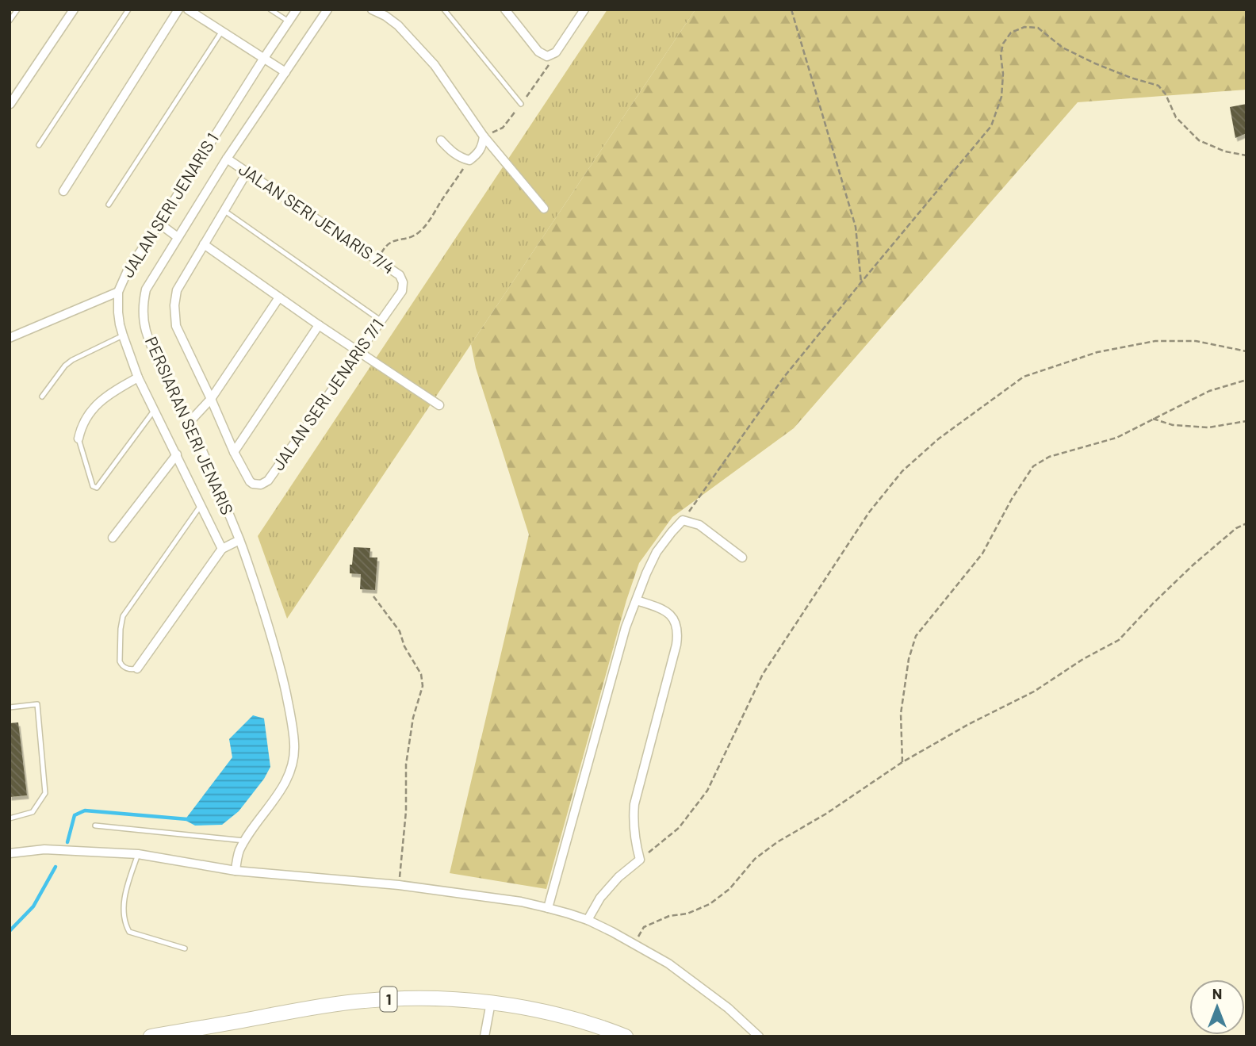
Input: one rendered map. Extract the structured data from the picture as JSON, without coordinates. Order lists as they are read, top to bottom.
{
  "streets": {
    "main road": ["1"],
    "street": [
      "JALAN SERI JENARIS 1",
      "JALAN SERI JENARIS 7/4",
      "JALAN SERI JENARIS 7/1",
      "PERSIARAN SERI JENARIS"
    ]
  },
  "crossings": [
    ["JALAN SERI JENARIS 7/4", "JALAN SERI JENARIS 7/1"],
    ["JALAN SERI JENARIS 7/4", "PERSIARAN SERI JENARIS"]
  ],
  "north": "top"
}
